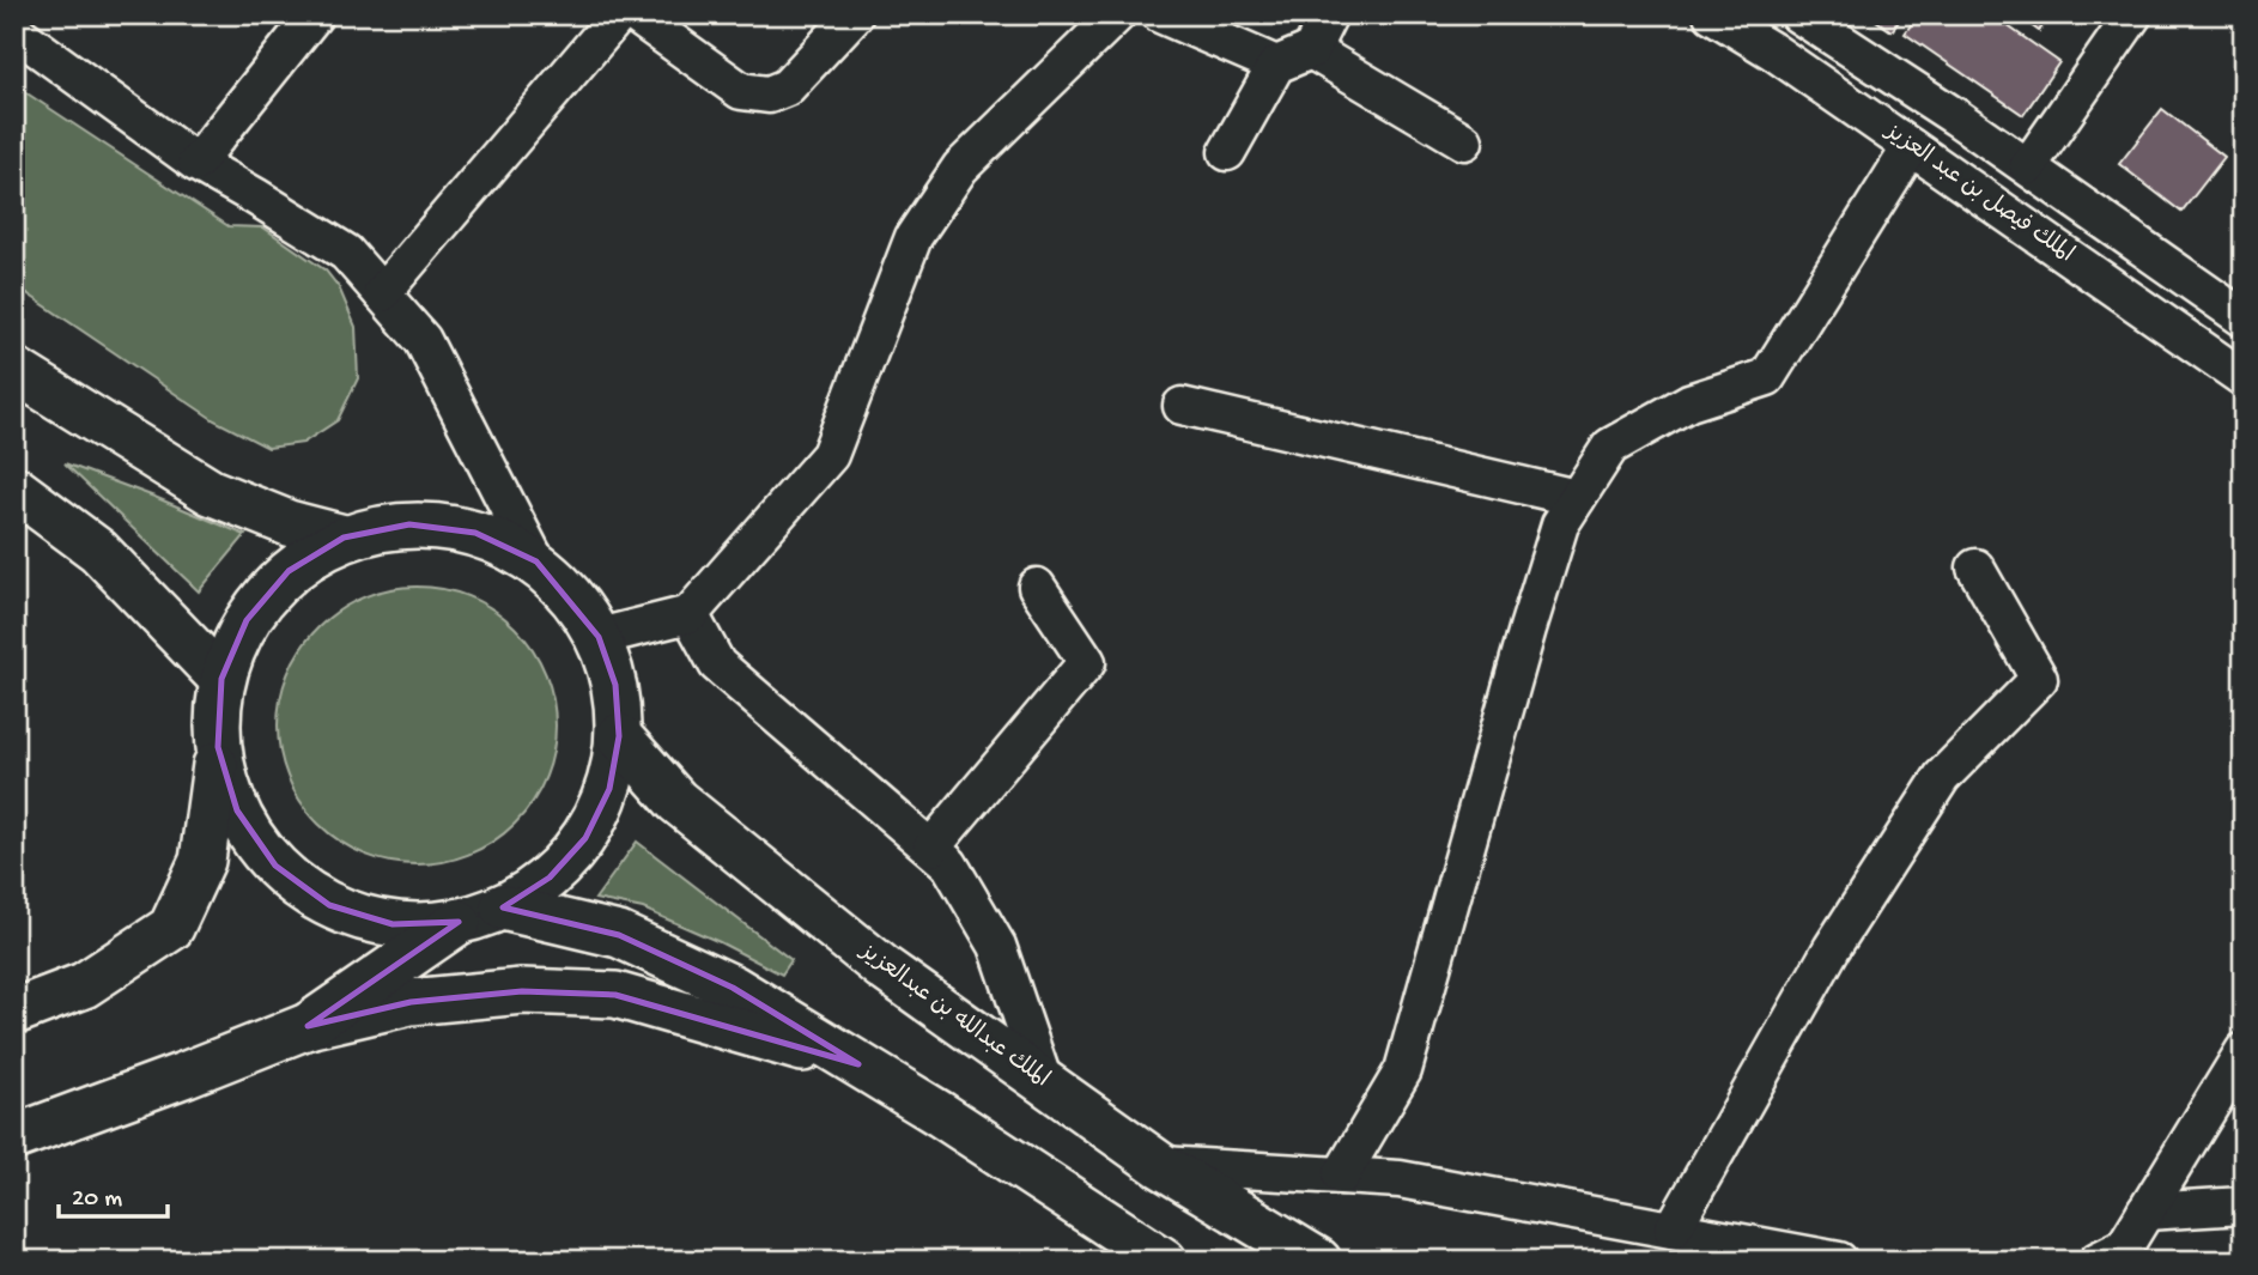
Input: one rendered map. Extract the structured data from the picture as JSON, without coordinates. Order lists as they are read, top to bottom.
{
  "streets": {
    "main road": ["الملك عبدالله بن عبدالعزيز"],
    "street": ["الملك فيصل بن عبد العزيز"]
  },
  "scale_bar": "20 m"
}
